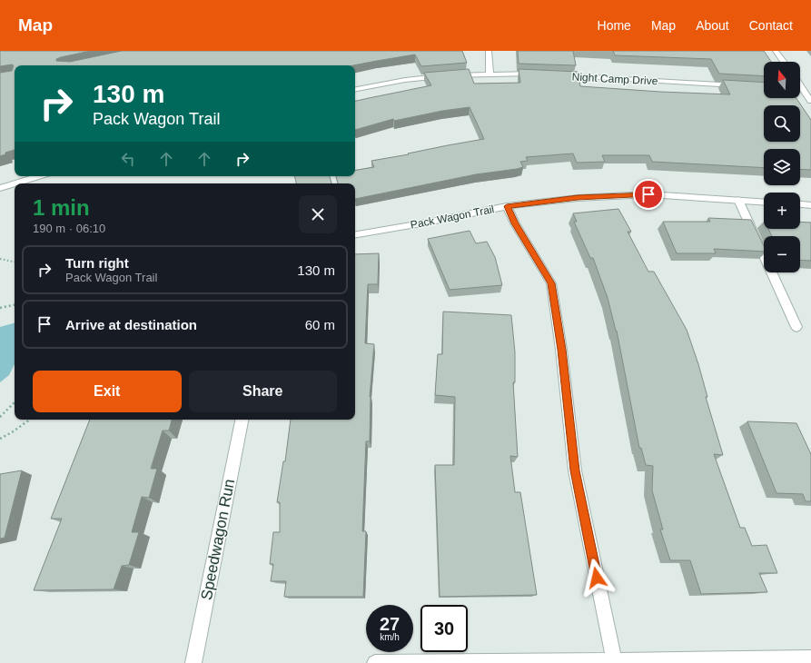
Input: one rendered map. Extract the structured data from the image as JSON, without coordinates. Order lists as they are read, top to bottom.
{
  "streets": {
    "street": ["Night Camp Drive", "Pack Wagon Trail", "Speedwagon Run"]
  },
  "north": "top",
  "page": {
    "header": "Map",
    "nav": [
      "Home",
      "Map",
      "About",
      "Contact"
    ],
    "map_buttons": ["+", "−"],
    "turn": ["130 m", "Pack Wagon Trail"],
    "heading": ["1 min", "190 m · 06:10"],
    "list": [
      {
        "name": "Turn right",
        "note": "Pack Wagon Trail",
        "value": "130 m"
      },
      {
        "name": "Arrive at destination",
        "value": "60 m"
      }
    ],
    "buttons": ["Exit", "Share"],
    "speed": "27 km/h",
    "limit": "30"
  }
}
